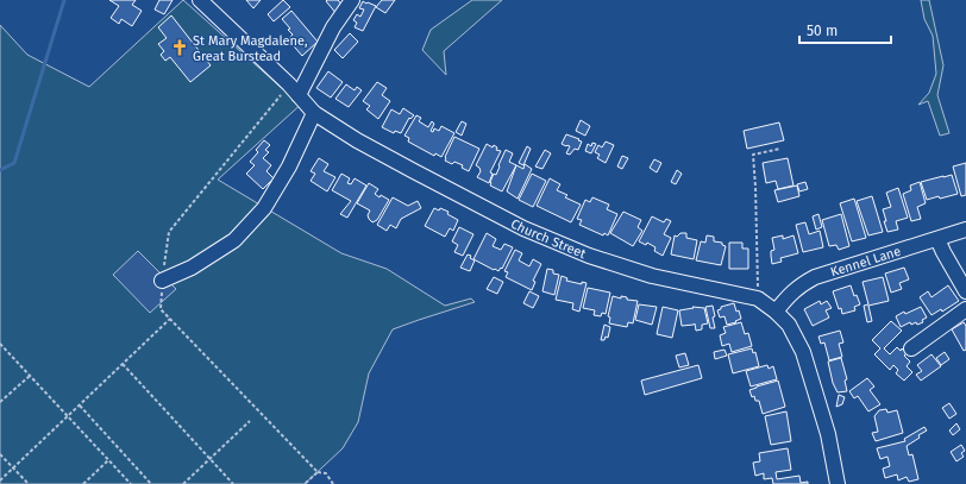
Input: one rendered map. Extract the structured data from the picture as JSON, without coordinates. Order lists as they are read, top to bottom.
{
  "streets": {
    "street": ["Church Street", "Kennel Lane"]
  },
  "crossings": [
    ["Church Street", "Kennel Lane"]
  ],
  "places": {
    "church": ["St Mary Magdalene, Great Burstead"]
  },
  "scale_bar": "50 m"
}
